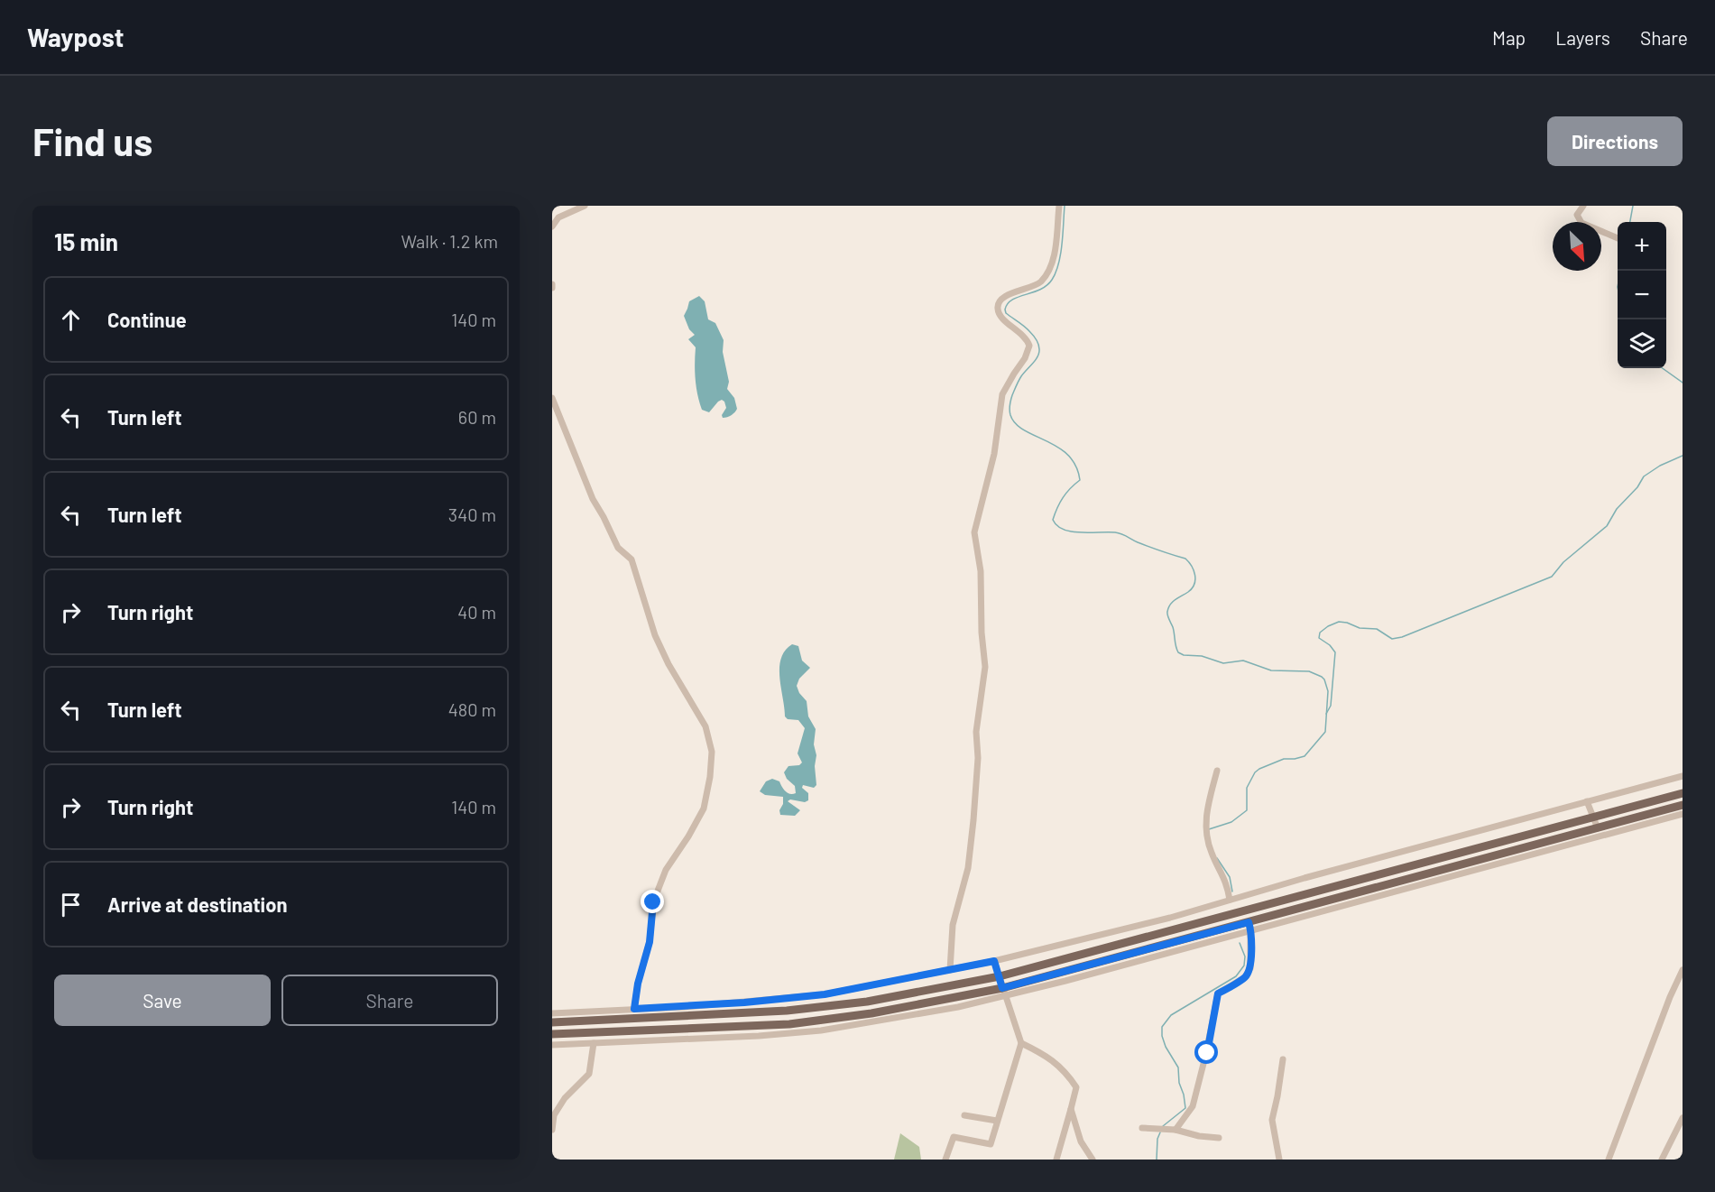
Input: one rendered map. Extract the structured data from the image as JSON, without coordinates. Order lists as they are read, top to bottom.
{
  "north": "bottom right",
  "page": {
    "header": "Waypost",
    "nav": ["Map", "Layers", "Share"],
    "buttons": [
      "Directions",
      ["Save", "Share"]
    ],
    "title": "Find us",
    "heading": ["15 min", "Walk · 1.2 km"],
    "map_buttons": ["+", "−"],
    "list": [
      ["Continue", "140 m"],
      ["Turn left", "60 m"],
      ["Turn left", "340 m"],
      ["Turn right", "40 m"],
      ["Turn left", "480 m"],
      ["Turn right", "140 m"],
      "Arrive at destination"
    ]
  }
}
